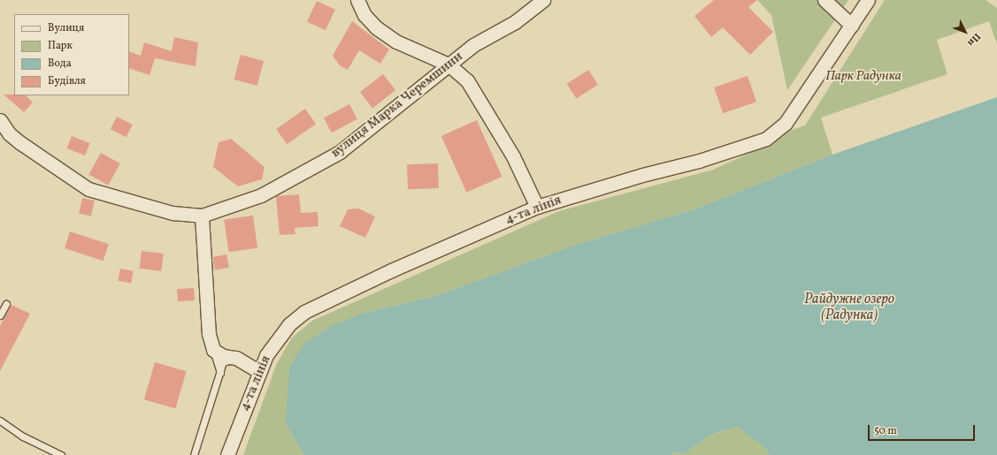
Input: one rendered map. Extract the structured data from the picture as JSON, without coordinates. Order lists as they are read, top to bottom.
{
  "streets": {
    "street": ["вулиця Марка Черемшини", "4-та лінія"]
  },
  "water": ["Райдужне озеро (Радунка)"],
  "parks": ["Парк Радунка"],
  "legend": [
    "Вулиця",
    "Парк",
    "Вода",
    "Будівля"
  ],
  "scale_bar": "50 m",
  "north": "bottom right"
}
